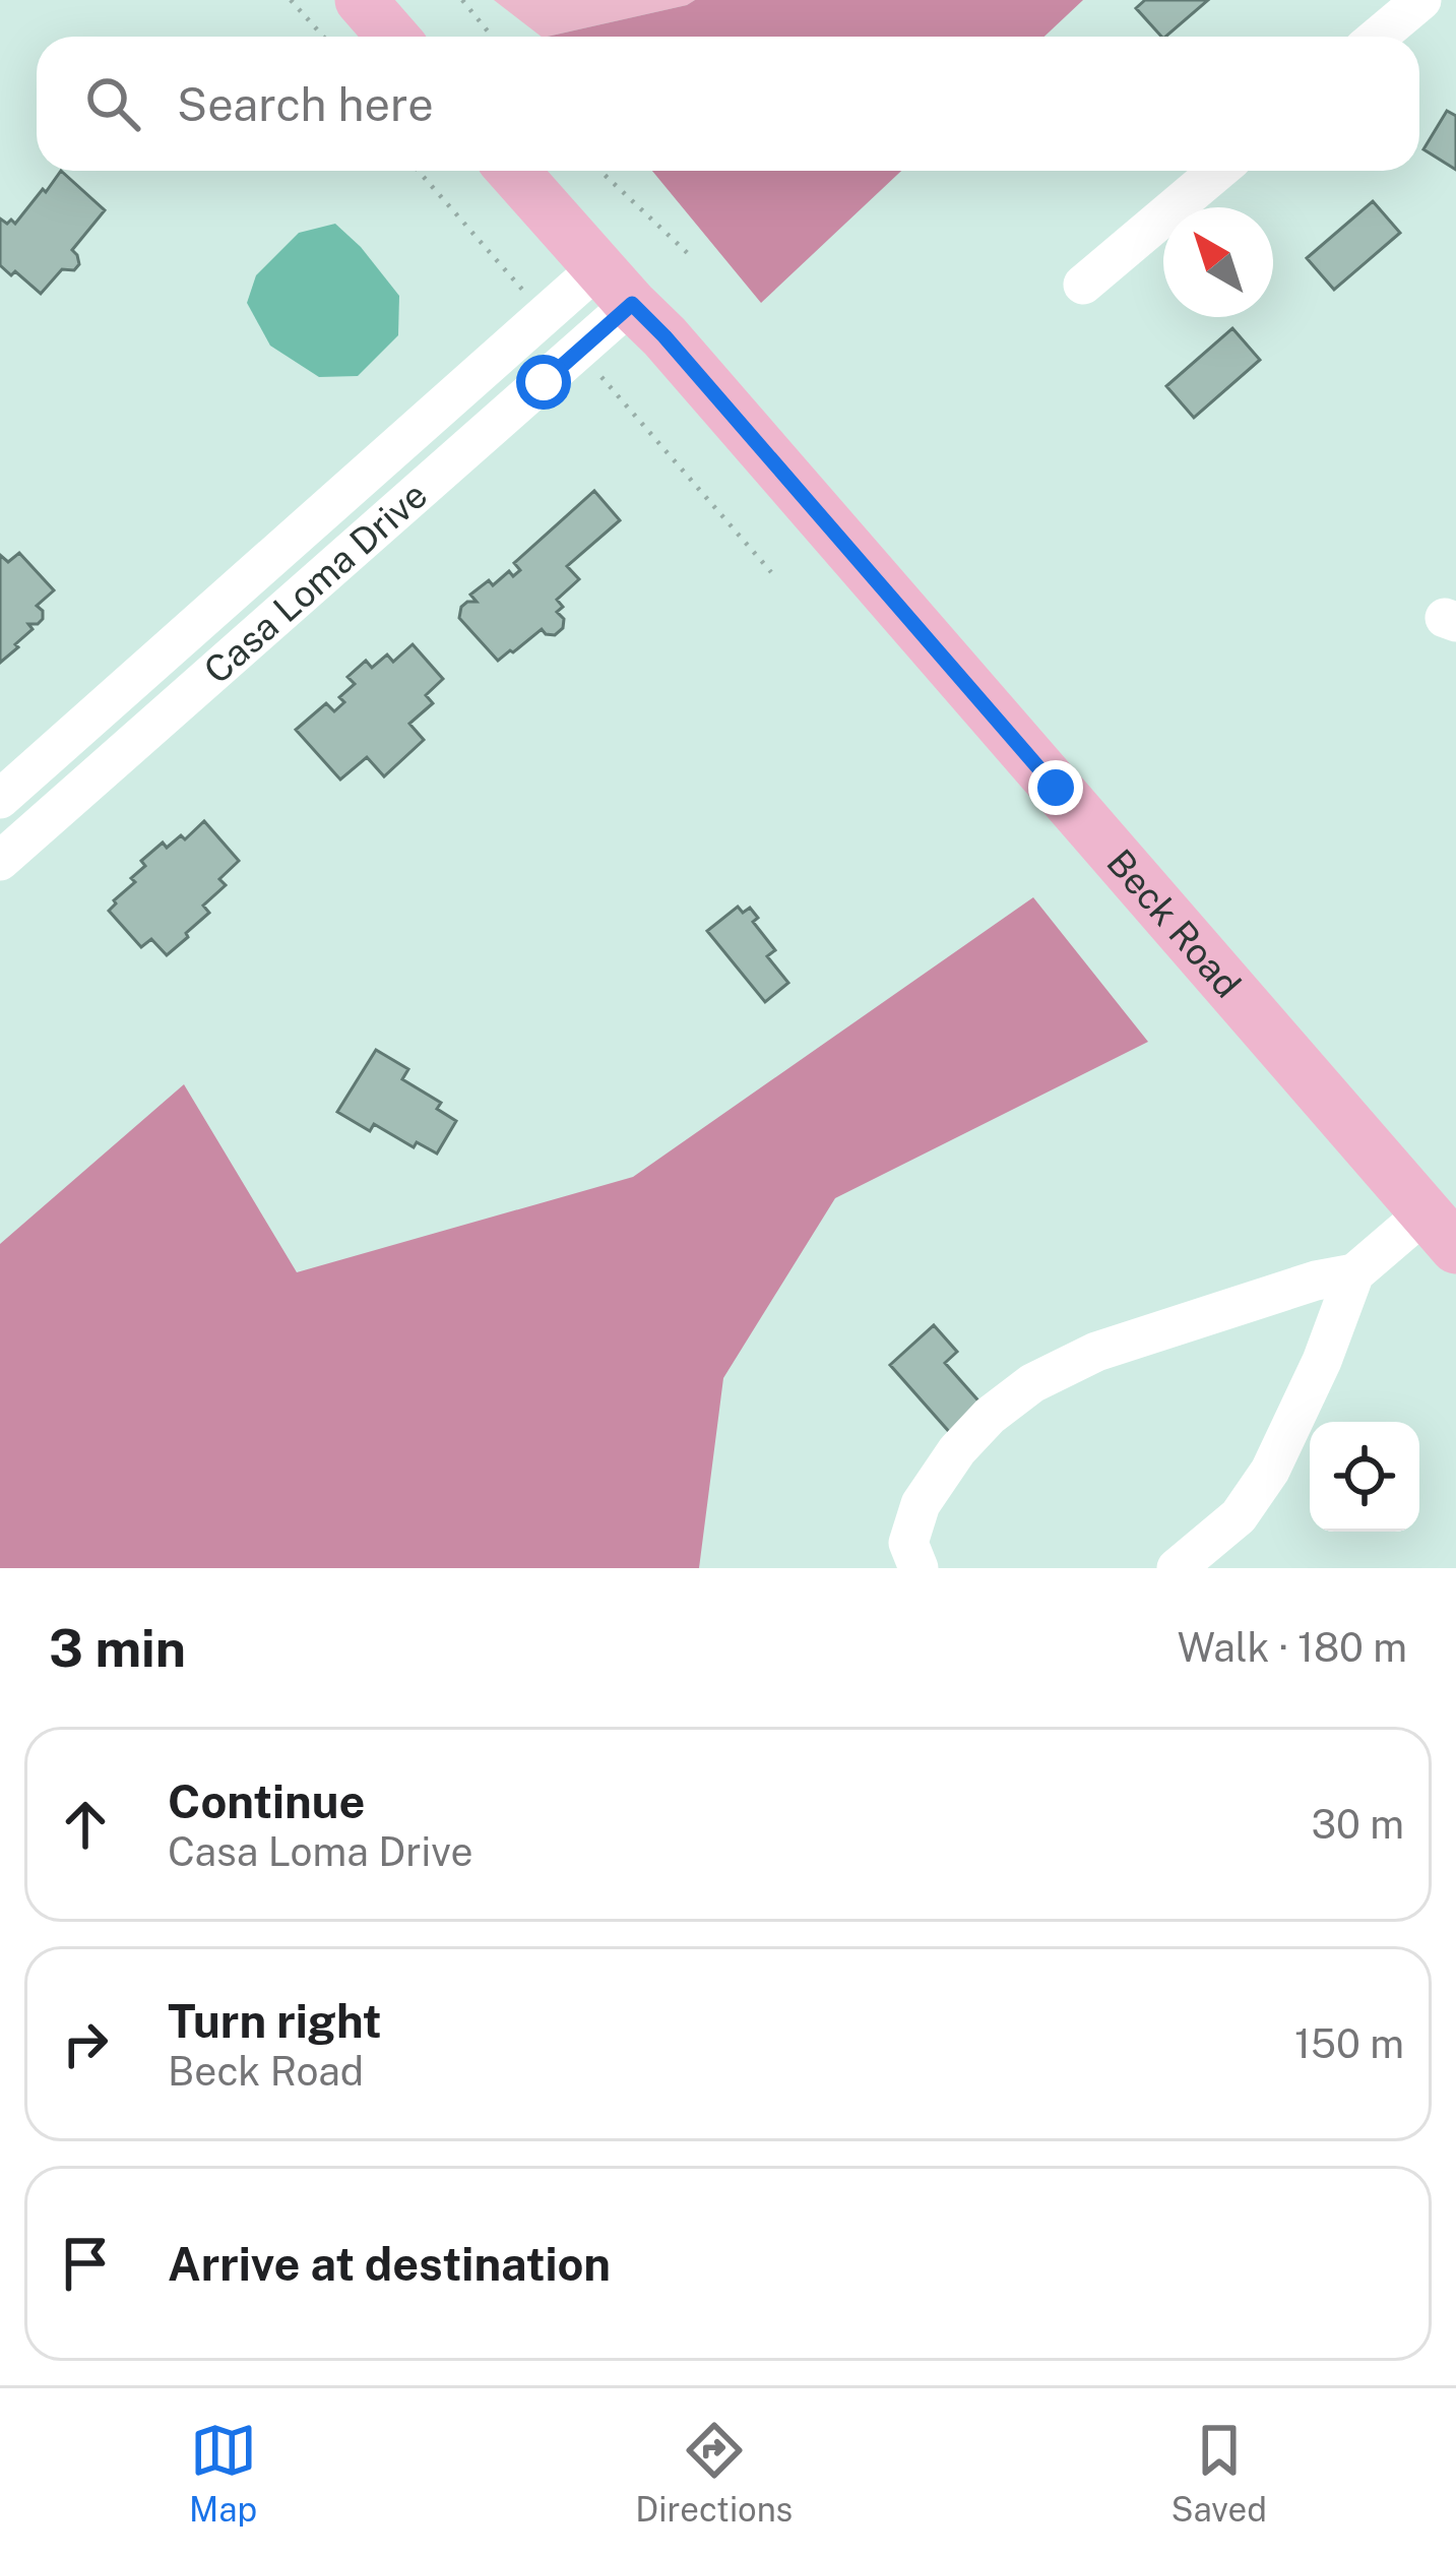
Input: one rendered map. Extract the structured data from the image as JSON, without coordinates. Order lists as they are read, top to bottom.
{
  "streets": {
    "main road": ["Beck Road"],
    "street": ["Casa Loma Drive"]
  },
  "crossings": [
    ["Casa Loma Drive", "Beck Road"]
  ],
  "north": "top left",
  "page": {
    "search": "Search here",
    "heading": ["3 min", "Walk · 180 m"],
    "list": [
      ["Continue", "Casa Loma Drive", "30 m"],
      ["Turn right", "Beck Road", "150 m"],
      "Arrive at destination"
    ],
    "nav": ["Map", "Directions", "Saved"]
  }
}
